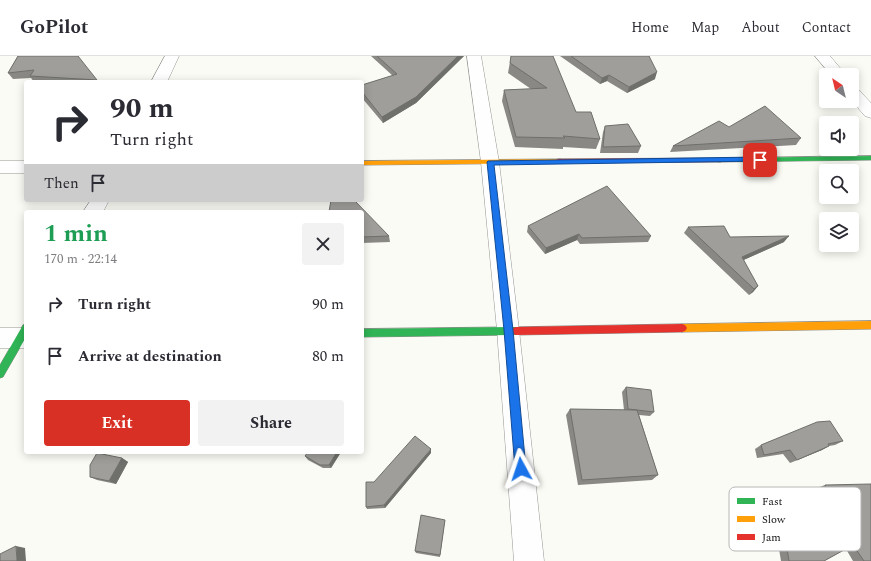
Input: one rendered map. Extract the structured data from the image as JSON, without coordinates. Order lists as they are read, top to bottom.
{
  "legend": ["Fast", "Slow", "Jam"],
  "north": "top left",
  "page": {
    "header": "GoPilot",
    "nav": [
      "Home",
      "Map",
      "About",
      "Contact"
    ],
    "turn": ["90 m", "Turn right"],
    "then": "Then",
    "heading": ["1 min", "170 m · 22:14"],
    "list": [
      {
        "name": "Turn right",
        "value": "90 m"
      },
      {
        "name": "Arrive at destination",
        "value": "80 m"
      }
    ],
    "buttons": ["Exit", "Share"]
  }
}
